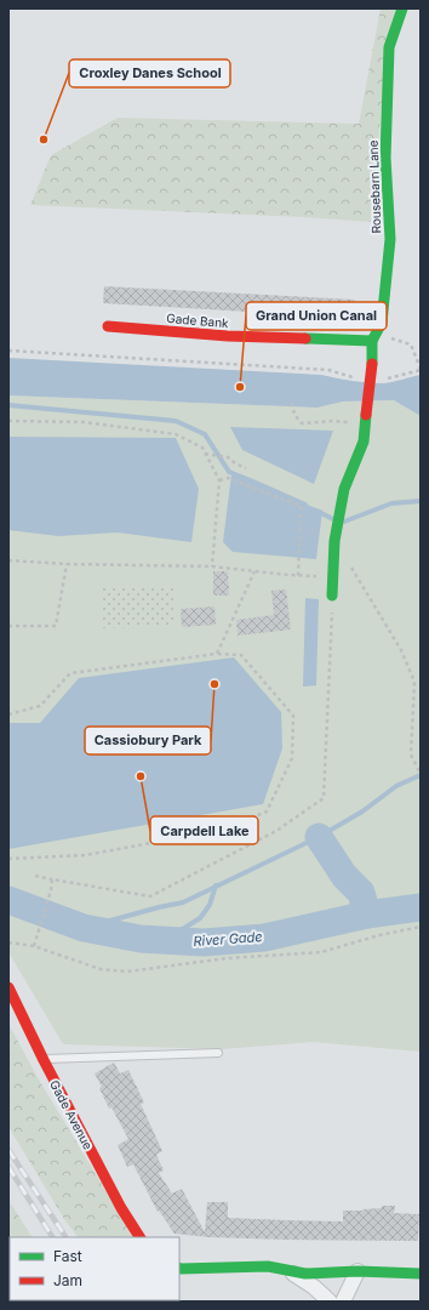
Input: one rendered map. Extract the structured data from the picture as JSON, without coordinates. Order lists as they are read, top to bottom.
{
  "streets": {
    "street": ["Rousebarn Lane", "Gade Bank", "Gade Avenue"]
  },
  "crossings": [
    ["Rousebarn Lane", "Gade Bank"]
  ],
  "water": ["River Gade"],
  "places": [
    "Croxley Danes School",
    "Grand Union Canal",
    "Cassiobury Park",
    "Carpdell Lake"
  ],
  "legend": ["Fast", "Jam"]
}
